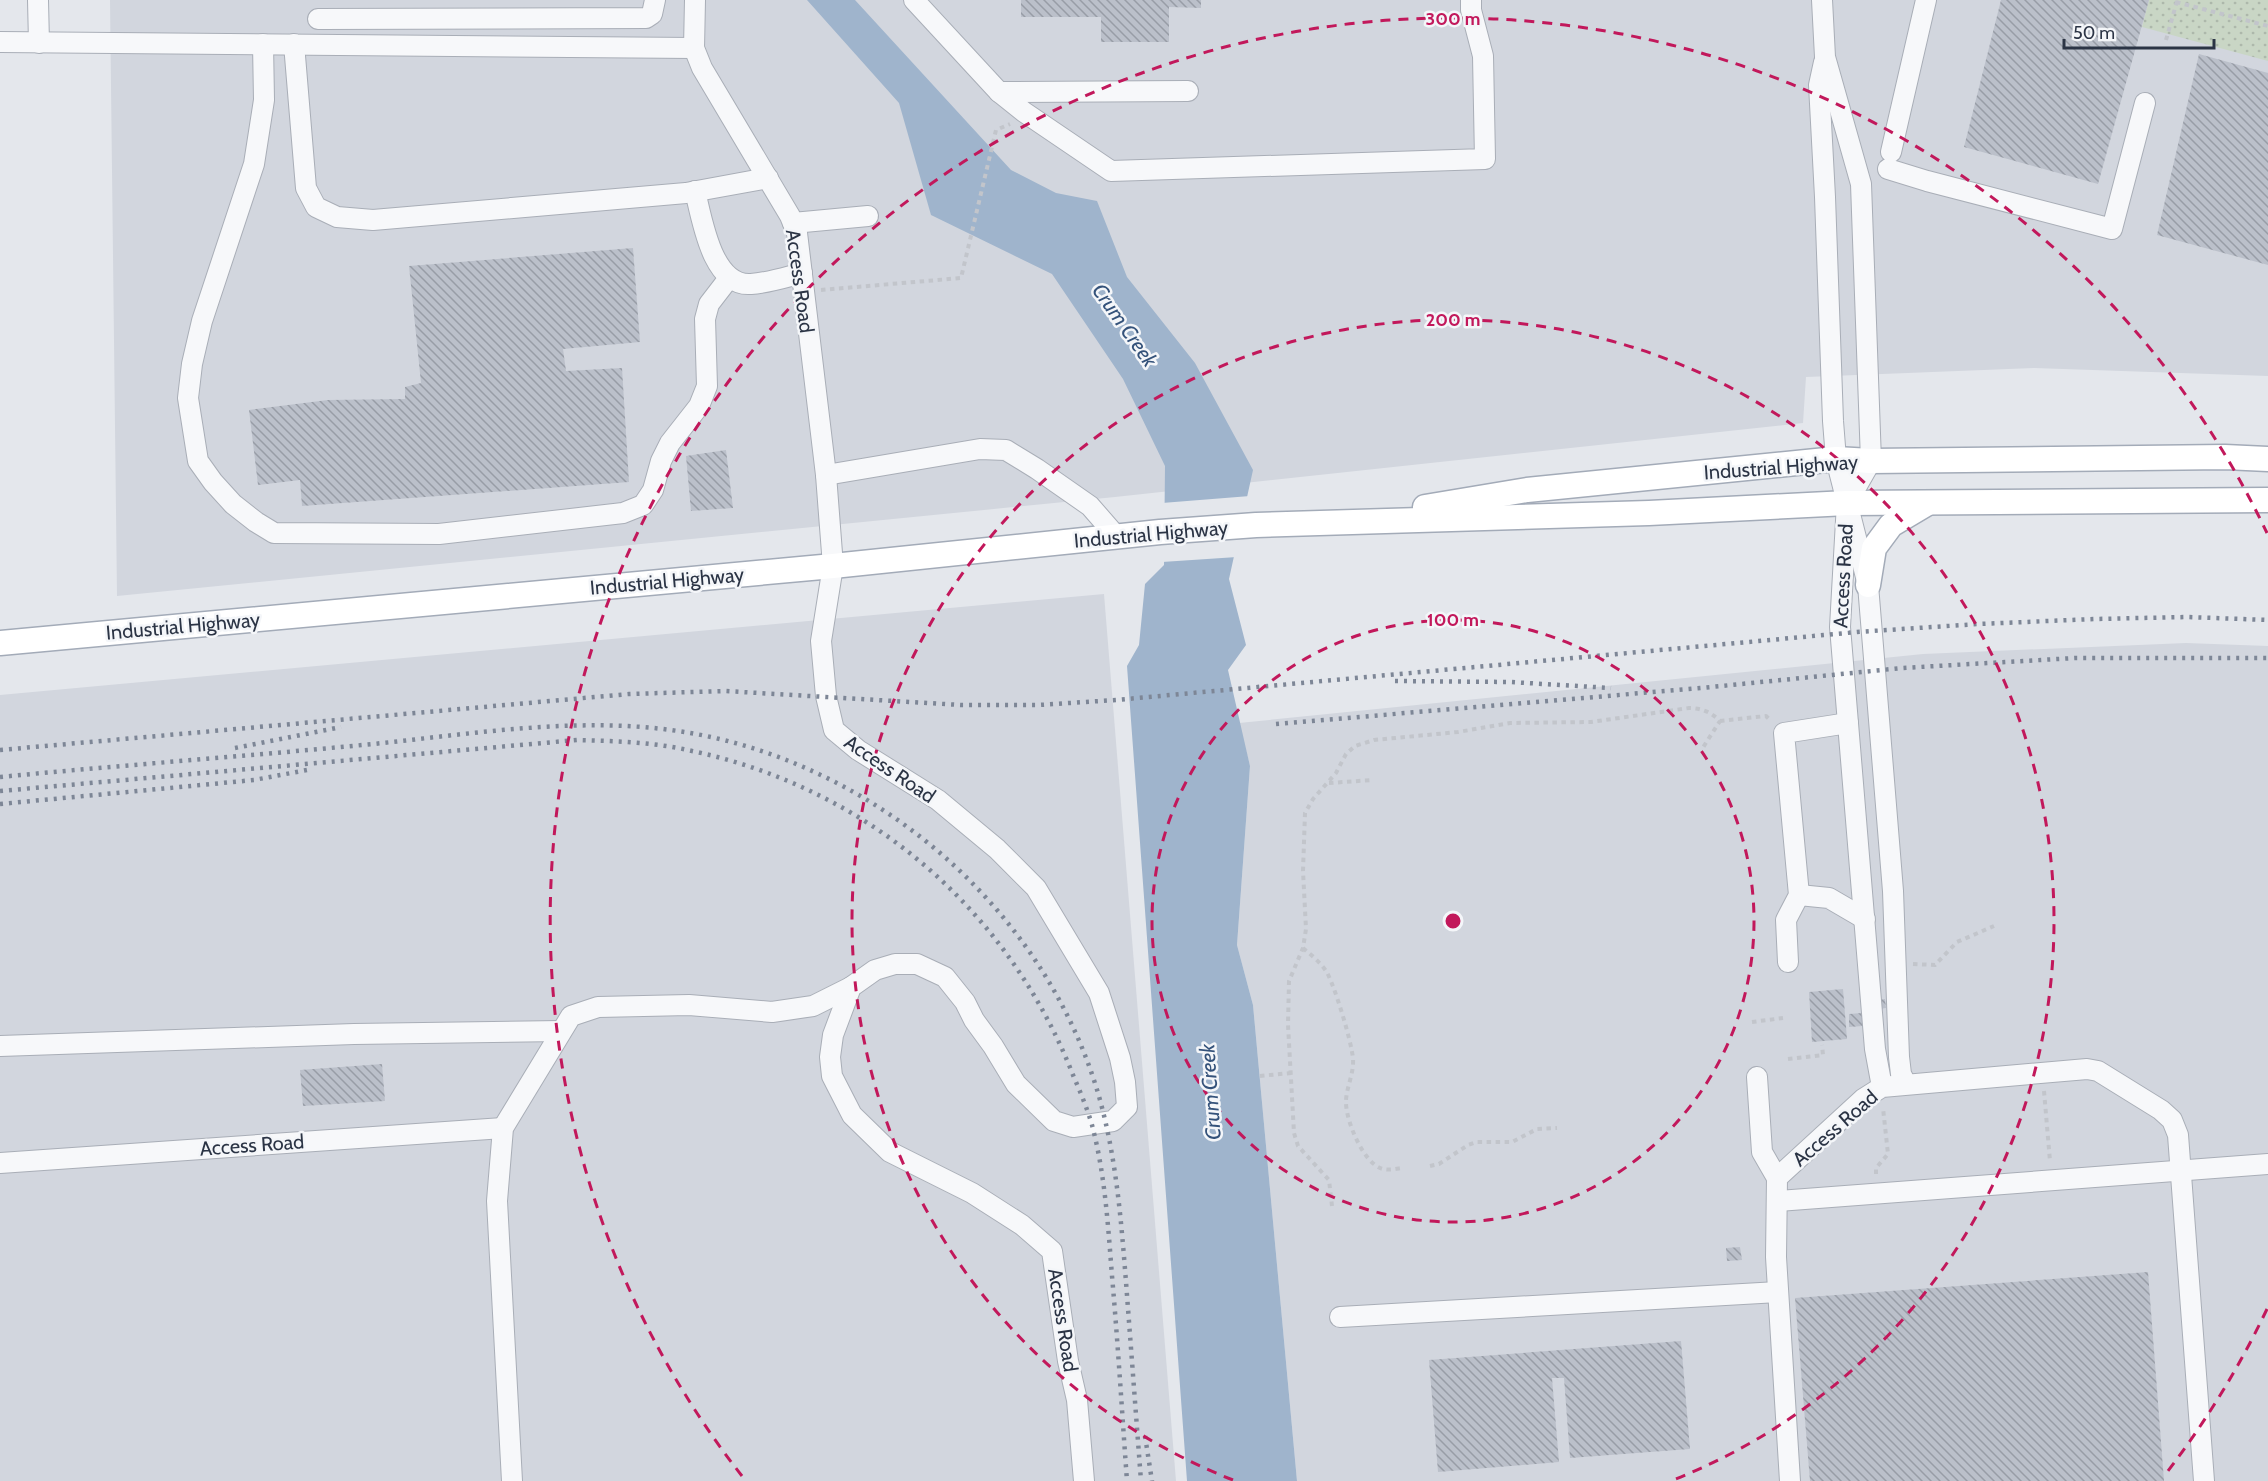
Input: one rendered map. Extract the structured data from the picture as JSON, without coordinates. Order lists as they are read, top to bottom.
{
  "streets": {
    "main road": ["Industrial Highway"],
    "lane": ["Access Road"]
  },
  "crossings": [
    ["Access Road", "Industrial Highway"]
  ],
  "water": ["Crum Creek"],
  "scale_bar": "50 m",
  "rings": ["300 m", "200 m", "100 m"]
}
